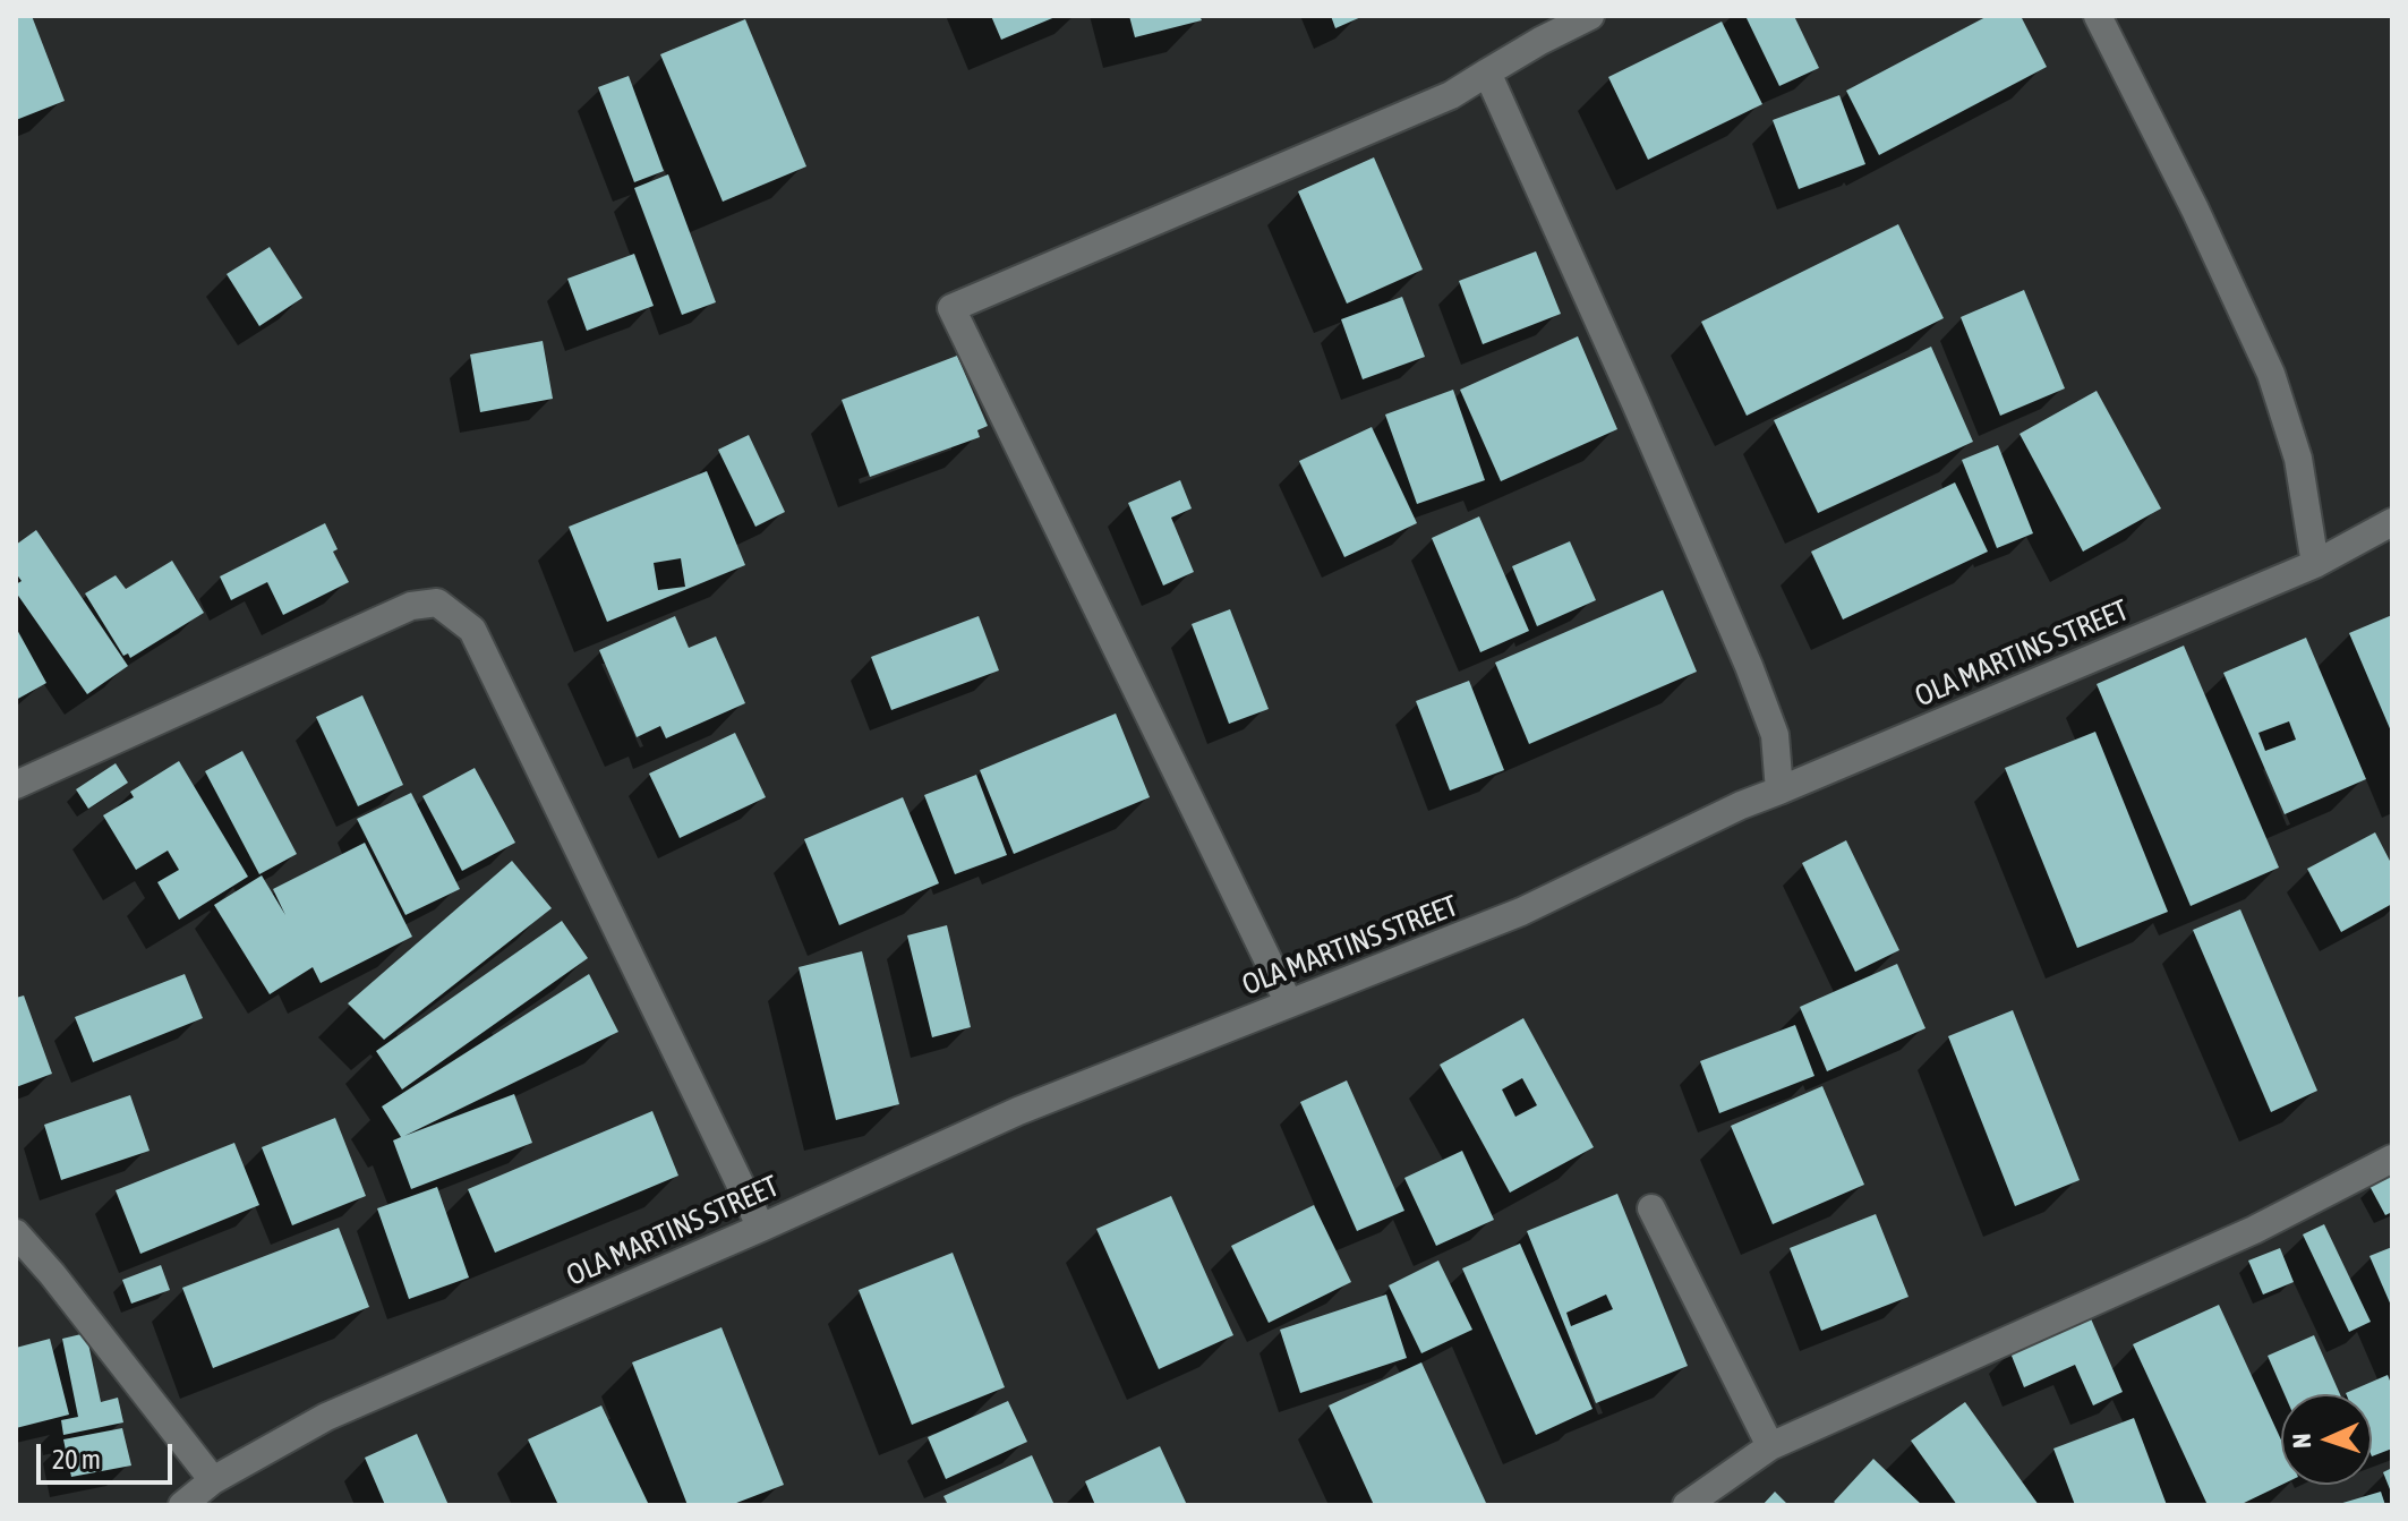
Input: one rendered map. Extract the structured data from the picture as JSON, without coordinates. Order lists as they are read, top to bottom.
{
  "streets": {
    "street": ["OLA MARTINS STREET"]
  },
  "scale_bar": "20 m",
  "north": "left"
}
